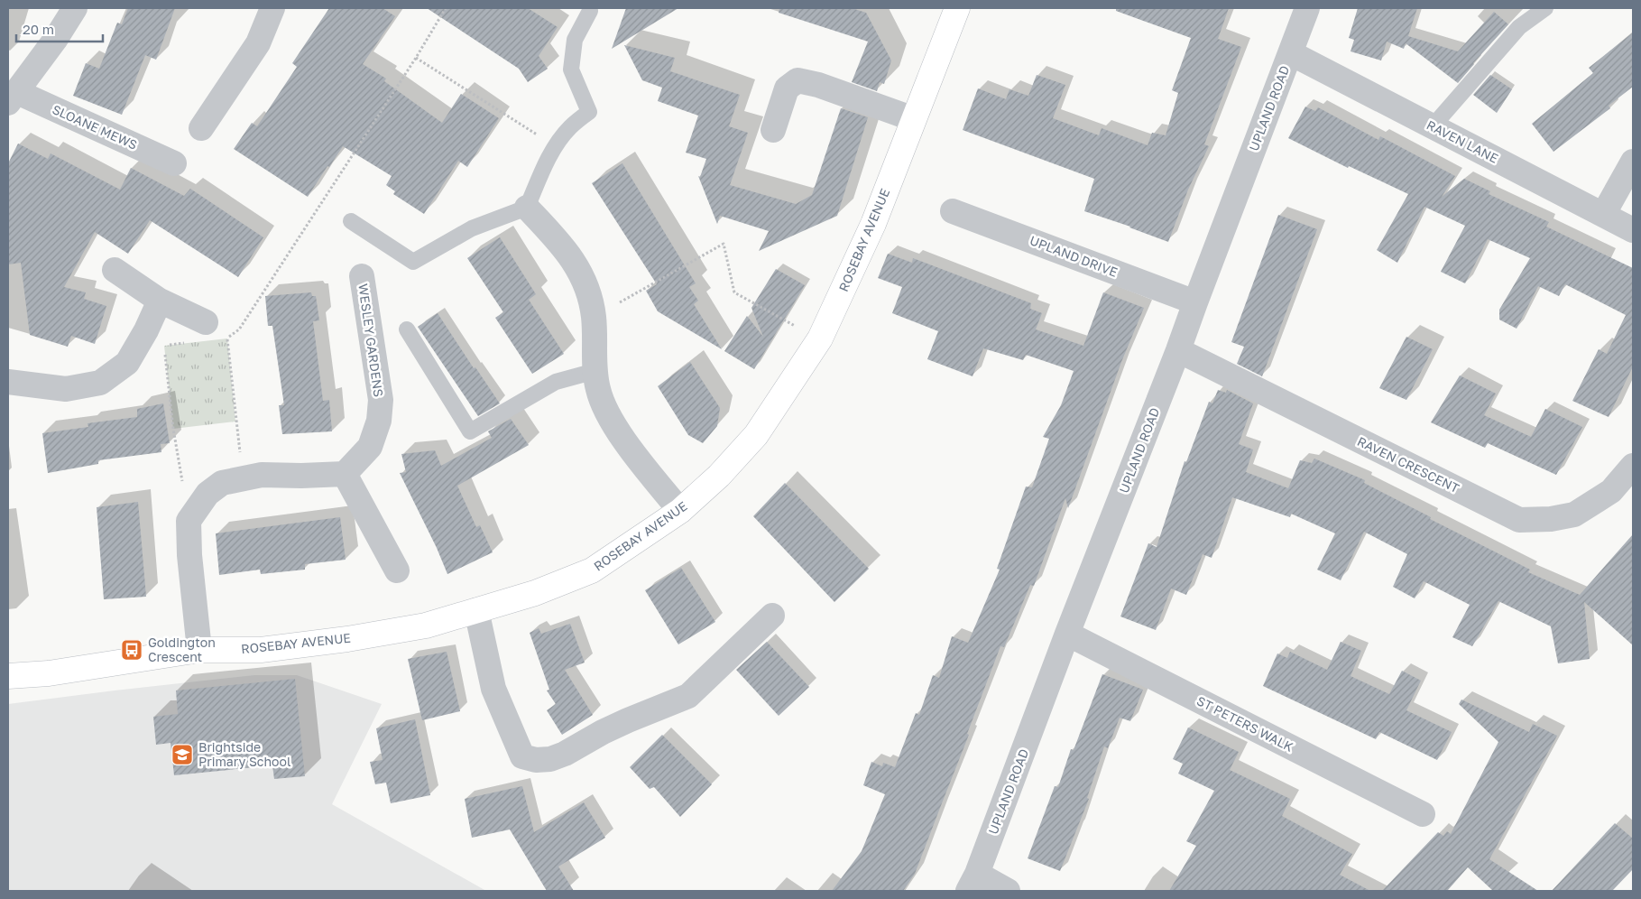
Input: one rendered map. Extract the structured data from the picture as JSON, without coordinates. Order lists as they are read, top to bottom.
{
  "streets": {
    "street": [
      "UPLAND ROAD",
      "SLOANE MEWS",
      "RAVEN LANE",
      "ROSEBAY AVENUE",
      "UPLAND DRIVE",
      "WESLEY GARDENS",
      "RAVEN CRESCENT",
      "ST PETERS WALK"
    ]
  },
  "crossings": [
    ["UPLAND ROAD", "RAVEN LANE"],
    ["UPLAND ROAD", "UPLAND DRIVE"],
    ["UPLAND ROAD", "RAVEN CRESCENT"],
    ["UPLAND ROAD", "ST PETERS WALK"]
  ],
  "places": {
    "bus stop": ["Goldington Crescent"],
    "school or university": ["Brightside Primary School"]
  },
  "scale_bar": "20 m"
}
